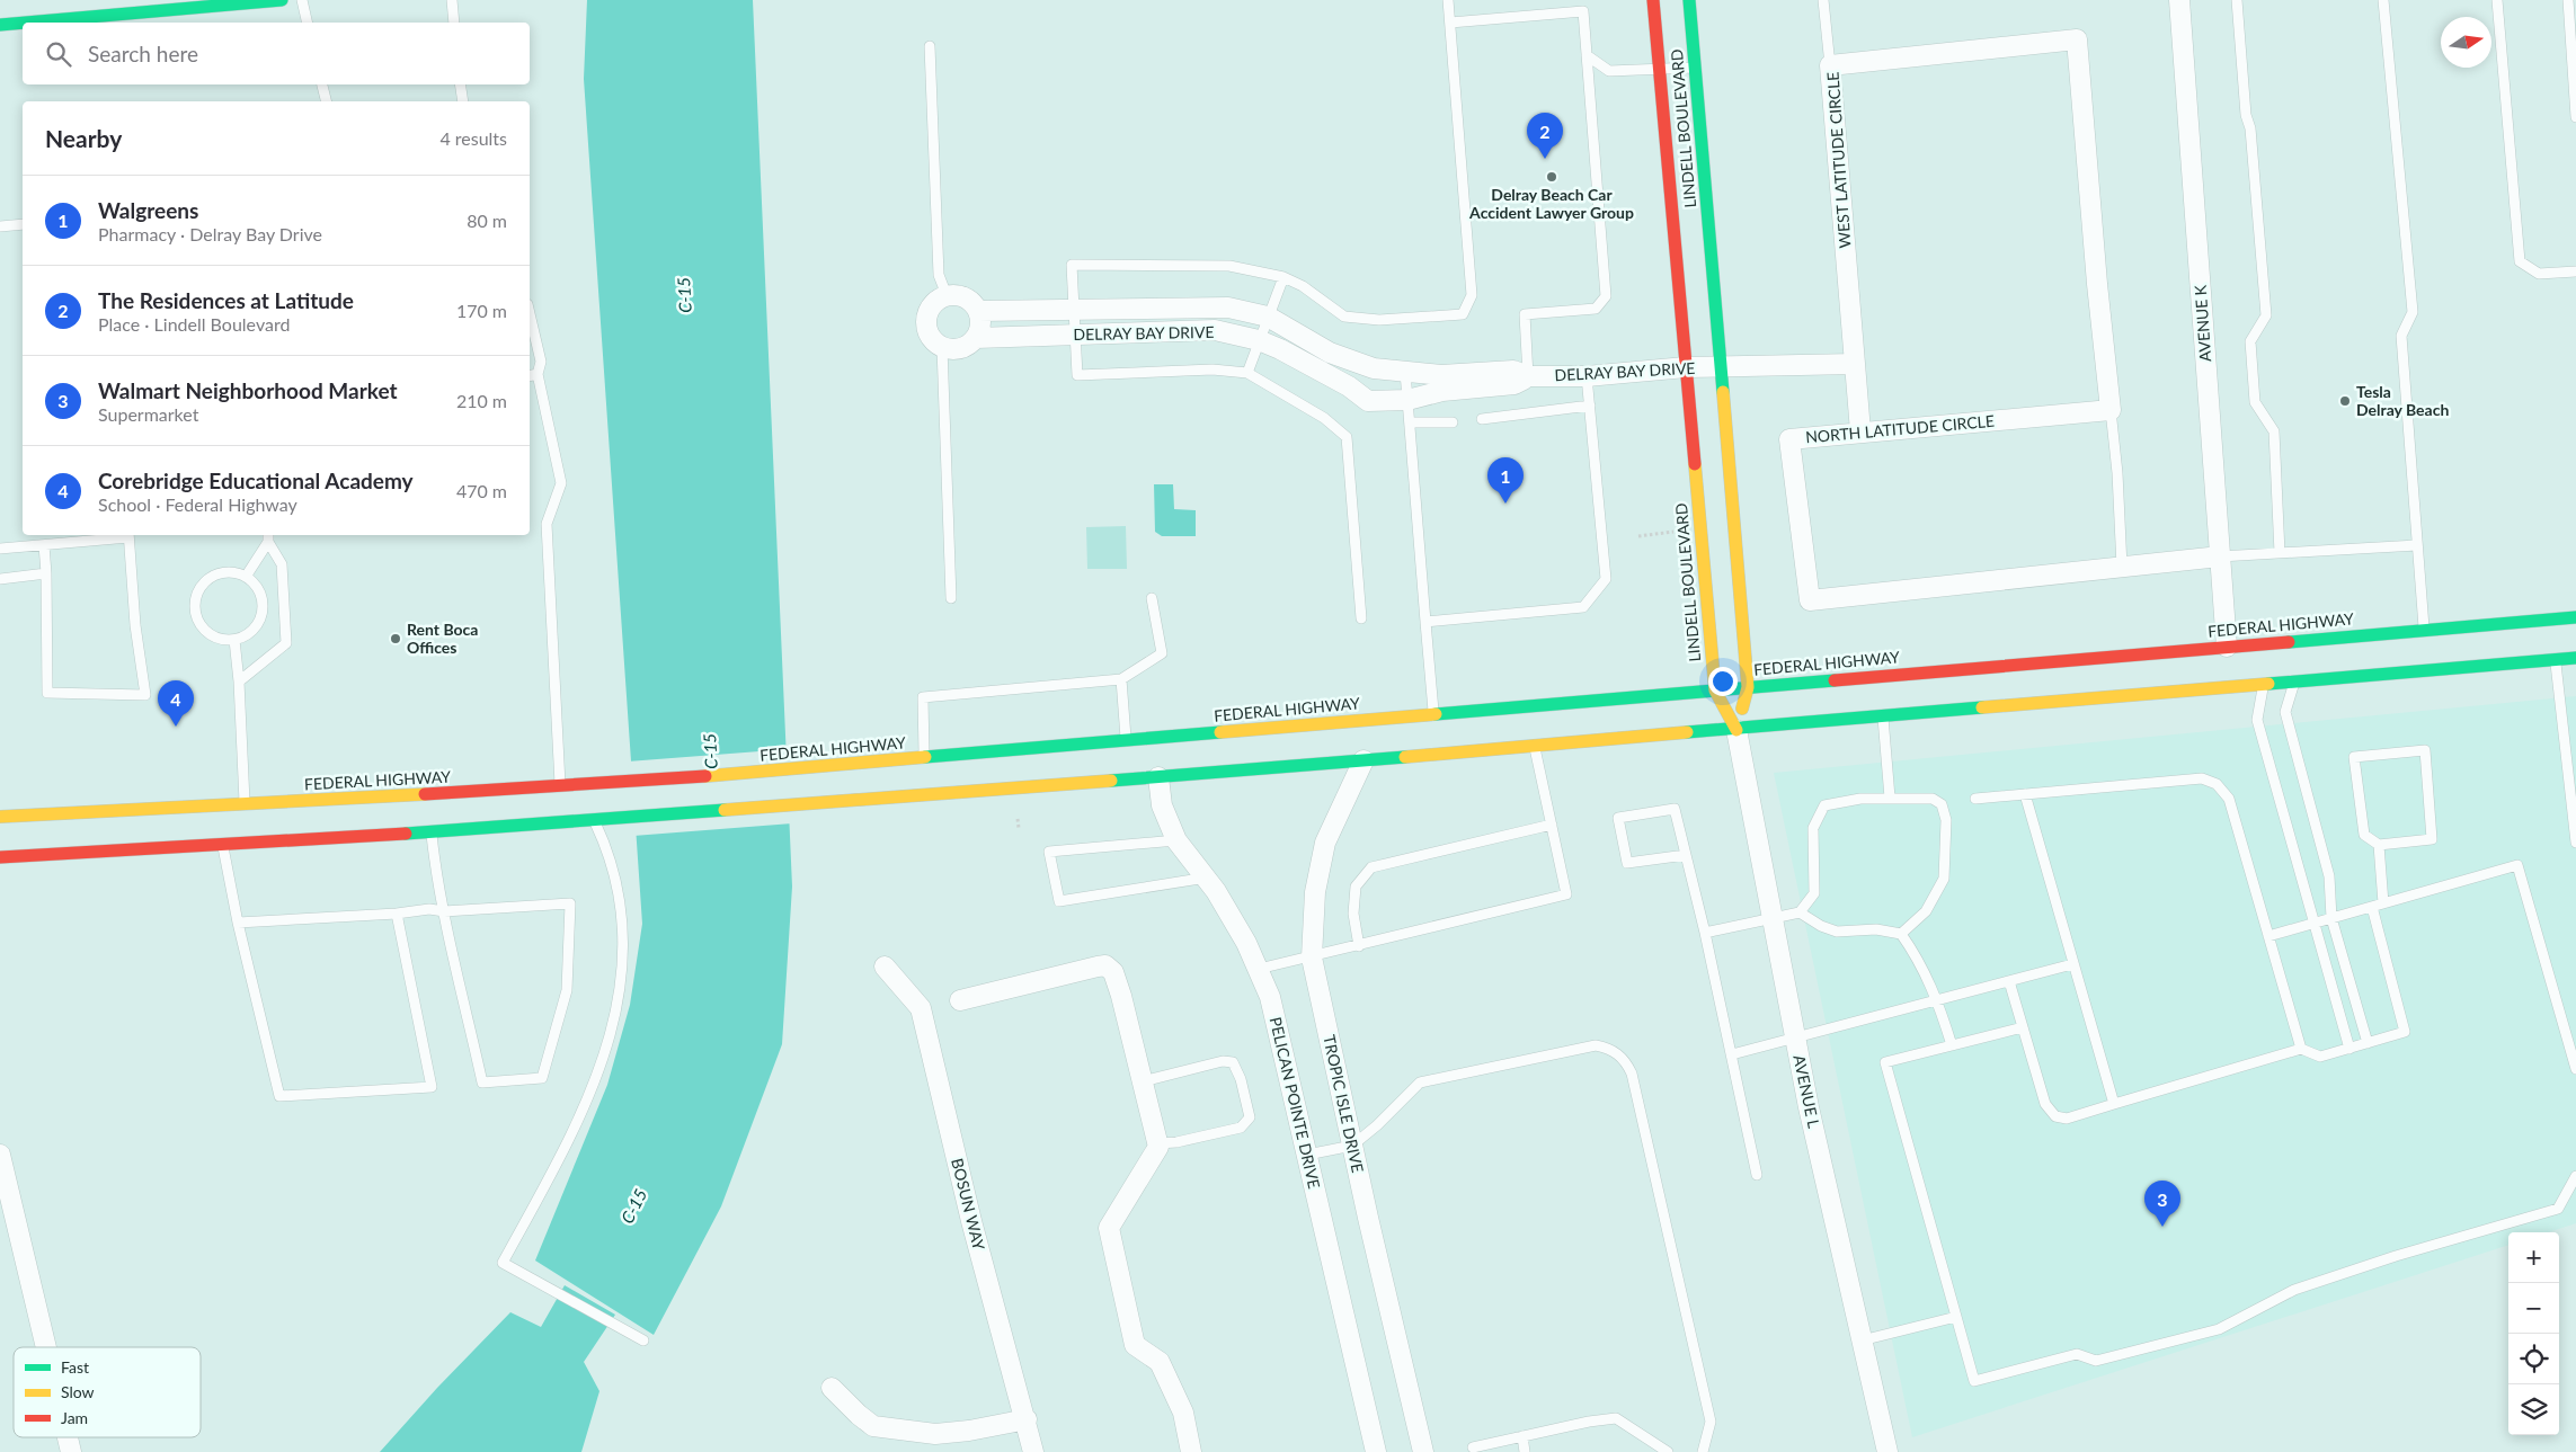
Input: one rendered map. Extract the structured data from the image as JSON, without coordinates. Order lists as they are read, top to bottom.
{
  "streets": {
    "main road": ["LINDELL BOULEVARD", "FEDERAL HIGHWAY"],
    "street": [
      "WEST LATITUDE CIRCLE",
      "AVENUE K",
      "DELRAY BAY DRIVE",
      "NORTH LATITUDE CIRCLE",
      "AVENUE L",
      "PELICAN POINTE DRIVE",
      "TROPIC ISLE DRIVE",
      "BOSUN WAY"
    ]
  },
  "crossings": [
    ["LINDELL BOULEVARD", "DELRAY BAY DRIVE"],
    ["LINDELL BOULEVARD", "FEDERAL HIGHWAY"],
    ["LINDELL BOULEVARD", "AVENUE L"],
    ["WEST LATITUDE CIRCLE", "DELRAY BAY DRIVE"],
    ["WEST LATITUDE CIRCLE", "NORTH LATITUDE CIRCLE"],
    ["AVENUE K", "NORTH LATITUDE CIRCLE"],
    ["AVENUE K", "FEDERAL HIGHWAY"]
  ],
  "water": ["C-15"],
  "places": ["Delray Beach Car Accident Lawyer Group", "Tesla Delray Beach", "Rent Boca Offices"],
  "legend": ["Fast", "Slow", "Jam"],
  "north": "right",
  "page": {
    "search": "Search here",
    "heading": ["Nearby", "4 results"],
    "pins": [
      "2",
      "1",
      "4",
      "3"
    ],
    "list": [
      {
        "mark": "1",
        "name": "Walgreens",
        "note": "Pharmacy · Delray Bay Drive",
        "value": "80 m"
      },
      {
        "mark": "2",
        "name": "The Residences at Latitude",
        "note": "Place · Lindell Boulevard",
        "value": "170 m"
      },
      {
        "mark": "3",
        "name": "Walmart Neighborhood Market",
        "note": "Supermarket",
        "value": "210 m"
      },
      {
        "mark": "4",
        "name": "Corebridge Educational Academy",
        "note": "School · Federal Highway",
        "value": "470 m"
      }
    ],
    "map_buttons": ["+", "−"]
  }
}
